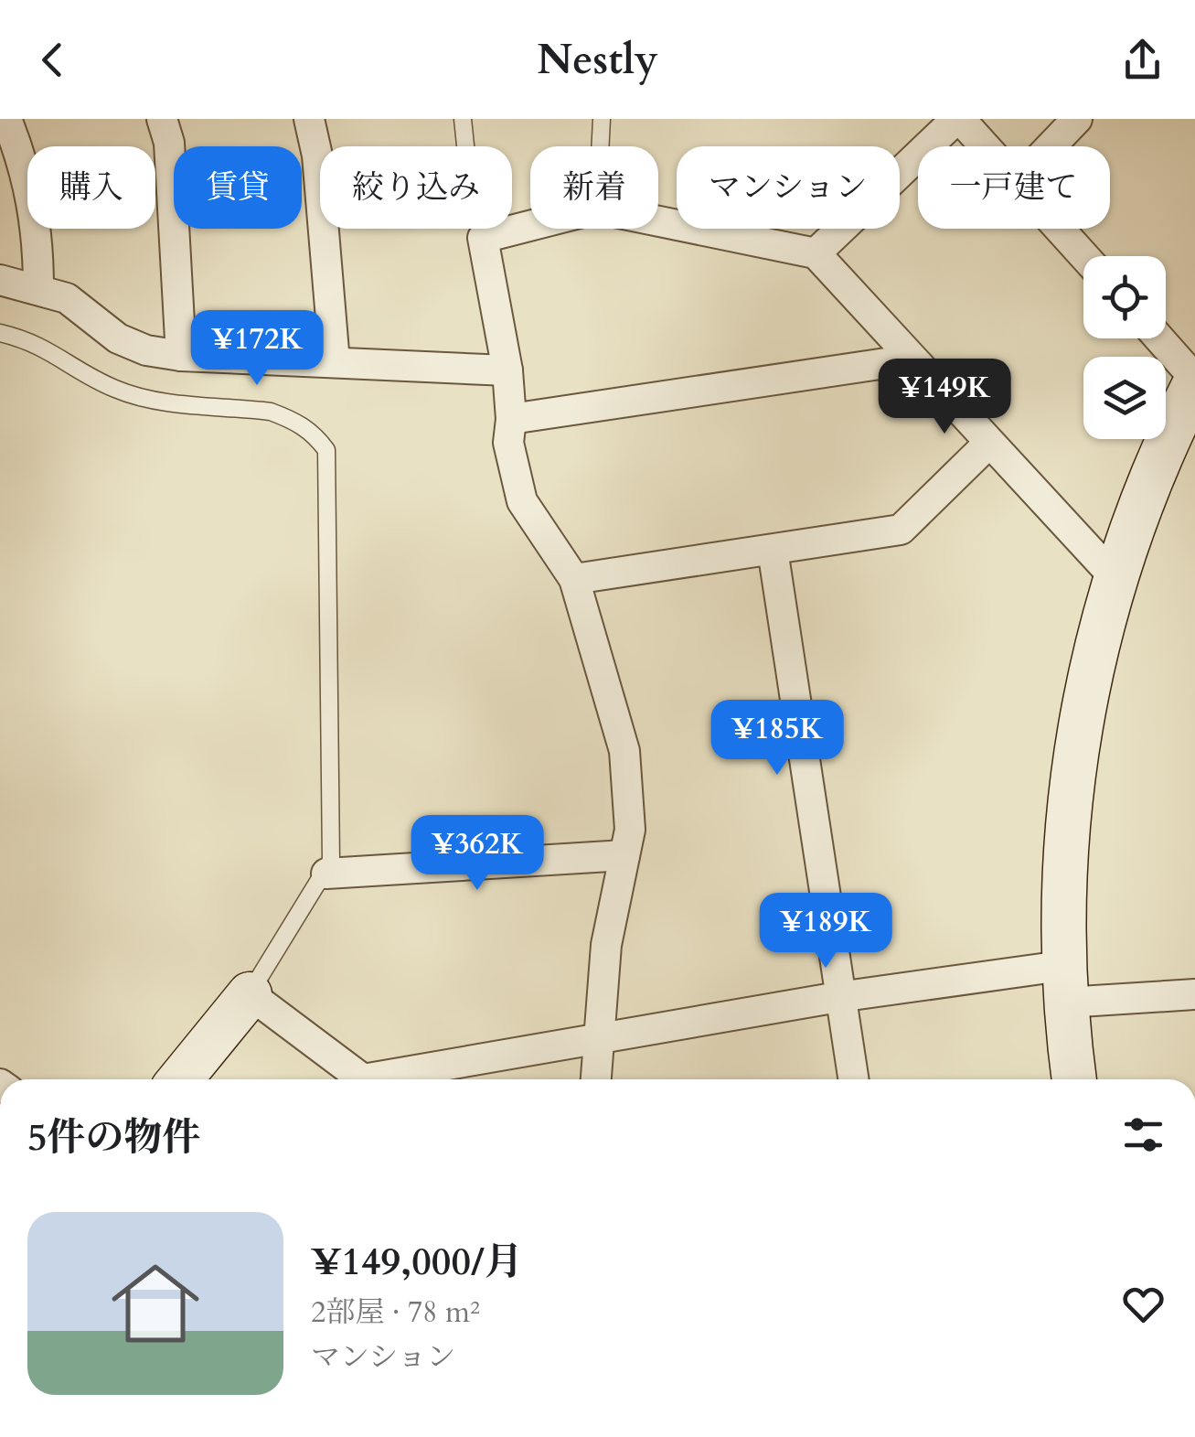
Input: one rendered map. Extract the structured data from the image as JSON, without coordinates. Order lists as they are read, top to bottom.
{
  "page": {
    "header": "Nestly",
    "chip": [
      "購入",
      "賃貸",
      "絞り込み",
      "新着",
      "マンション",
      "一戸建て"
    ],
    "price": [
      "¥172K",
      "¥149K",
      "¥185K",
      "¥362K",
      "¥189K"
    ],
    "heading": "5件の物件",
    "list": [
      {
        "name": "¥149,000/月",
        "note": "2部屋 · 78 m² · マンション"
      }
    ]
  }
}
